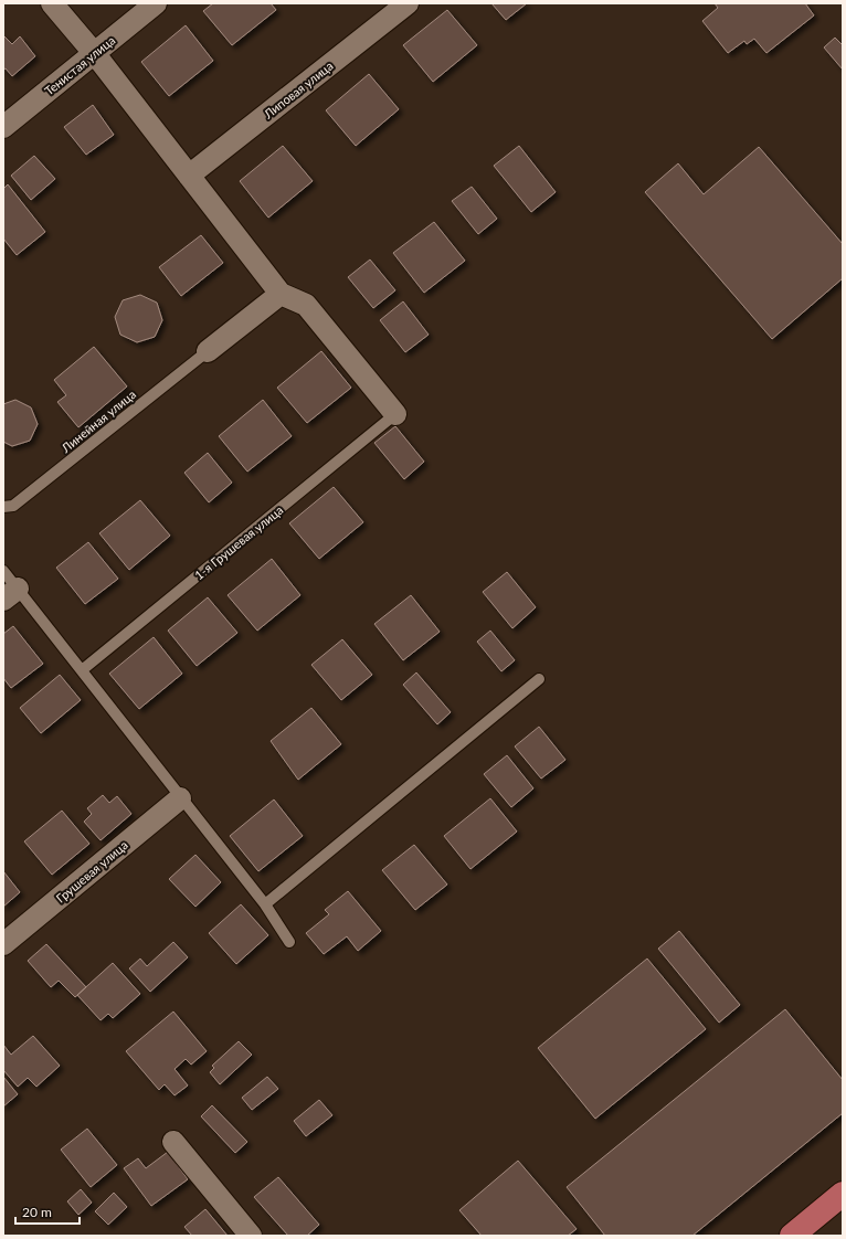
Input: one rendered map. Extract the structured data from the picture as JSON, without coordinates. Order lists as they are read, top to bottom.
{
  "streets": {
    "street": ["Тенистая улица", "Липовая улица", "Грушевая улица"],
    "lane": ["Линейная улица", "1-я Грушевая улица"]
  },
  "scale_bar": "20 m"
}
